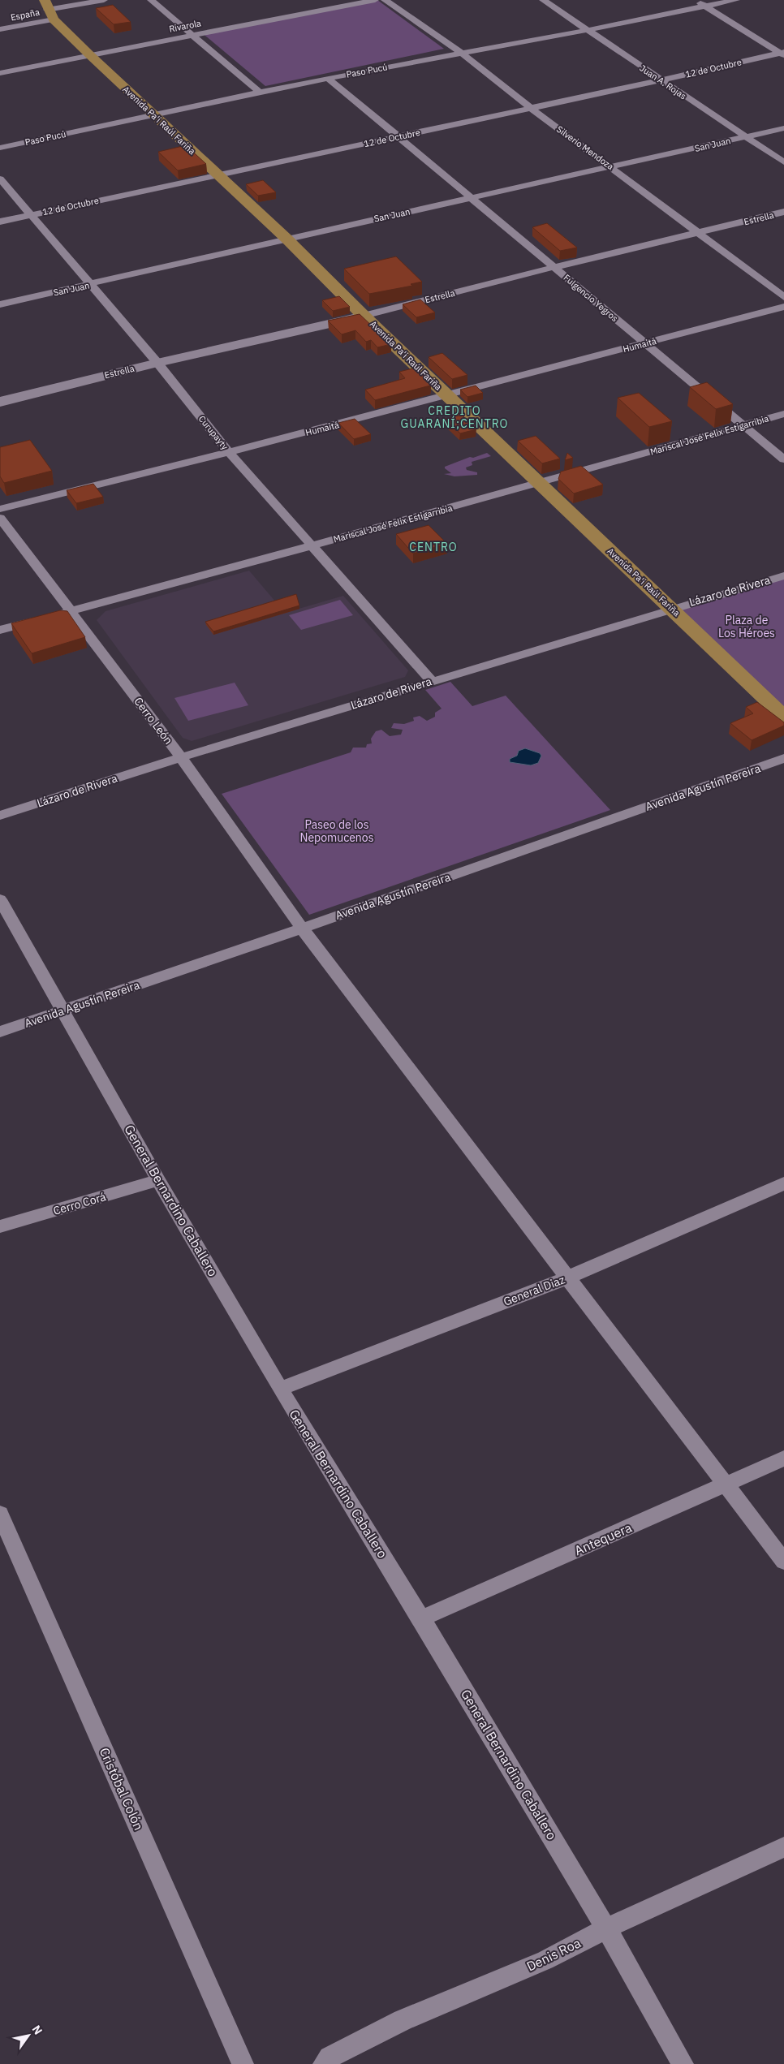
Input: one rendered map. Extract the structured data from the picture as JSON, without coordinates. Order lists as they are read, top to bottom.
{
  "streets": {
    "highway": ["Avenida Pa'i Raúl Fariña"],
    "main road": ["Estrella"],
    "street": [
      "España",
      "Rivarola",
      "12 de Octubre",
      "Paso Pucú",
      "Juan A. Rojas",
      "San Juan",
      "Silverio Mendoza",
      "Fulgencio Yegros",
      "Humaitá",
      "Curupayty",
      "Mariscal José Felix Estigarribia",
      "Lázaro de Rivera",
      "Cerro León",
      "Avenida Agustín Pereira",
      "General Bernardino Caballero",
      "Cerro Corá",
      "General Diaz",
      "Antequera",
      "Cristóbal Colón",
      "Denis Roa"
    ]
  },
  "crossings": [
    ["España", "Avenida Pa'i Raúl Fariña"],
    ["Rivarola", "Avenida Pa'i Raúl Fariña"],
    ["12 de Octubre", "Juan A. Rojas"],
    ["12 de Octubre", "Avenida Pa'i Raúl Fariña"],
    ["12 de Octubre", "Silverio Mendoza"],
    ["12 de Octubre", "Fulgencio Yegros"],
    ["12 de Octubre", "Curupayty"],
    ["Paso Pucú", "Juan A. Rojas"],
    ["Paso Pucú", "Avenida Pa'i Raúl Fariña"],
    ["Paso Pucú", "Silverio Mendoza"],
    ["Juan A. Rojas", "San Juan"],
    ["Avenida Pa'i Raúl Fariña", "San Juan"],
    ["Avenida Pa'i Raúl Fariña", "Estrella"],
    ["Avenida Pa'i Raúl Fariña", "Humaitá"],
    ["Avenida Pa'i Raúl Fariña", "Mariscal José Felix Estigarribia"],
    ["Avenida Pa'i Raúl Fariña", "Lázaro de Rivera"],
    ["San Juan", "Silverio Mendoza"],
    ["San Juan", "Fulgencio Yegros"],
    ["San Juan", "Curupayty"],
    ["Silverio Mendoza", "Estrella"],
    ["Estrella", "Fulgencio Yegros"],
    ["Estrella", "Curupayty"],
    ["Fulgencio Yegros", "Humaitá"],
    ["Fulgencio Yegros", "Mariscal José Felix Estigarribia"],
    ["Humaitá", "Curupayty"],
    ["Curupayty", "Mariscal José Felix Estigarribia"],
    ["Curupayty", "Lázaro de Rivera"],
    ["Mariscal José Felix Estigarribia", "Cerro León"],
    ["Lázaro de Rivera", "Cerro León"],
    ["Cerro León", "Avenida Agustín Pereira"],
    ["Cerro León", "General Diaz"],
    ["Cerro León", "Antequera"],
    ["Avenida Agustín Pereira", "General Bernardino Caballero"],
    ["General Bernardino Caballero", "Cerro Corá"],
    ["General Bernardino Caballero", "General Diaz"],
    ["General Bernardino Caballero", "Antequera"],
    ["General Bernardino Caballero", "Denis Roa"]
  ],
  "districts": ["CREDITO GUARANÍ;CENTRO", "CENTRO"],
  "parks": ["Plaza de Los Héroes", "Paseo de los Nepomucenos"],
  "north": "top right"
}
